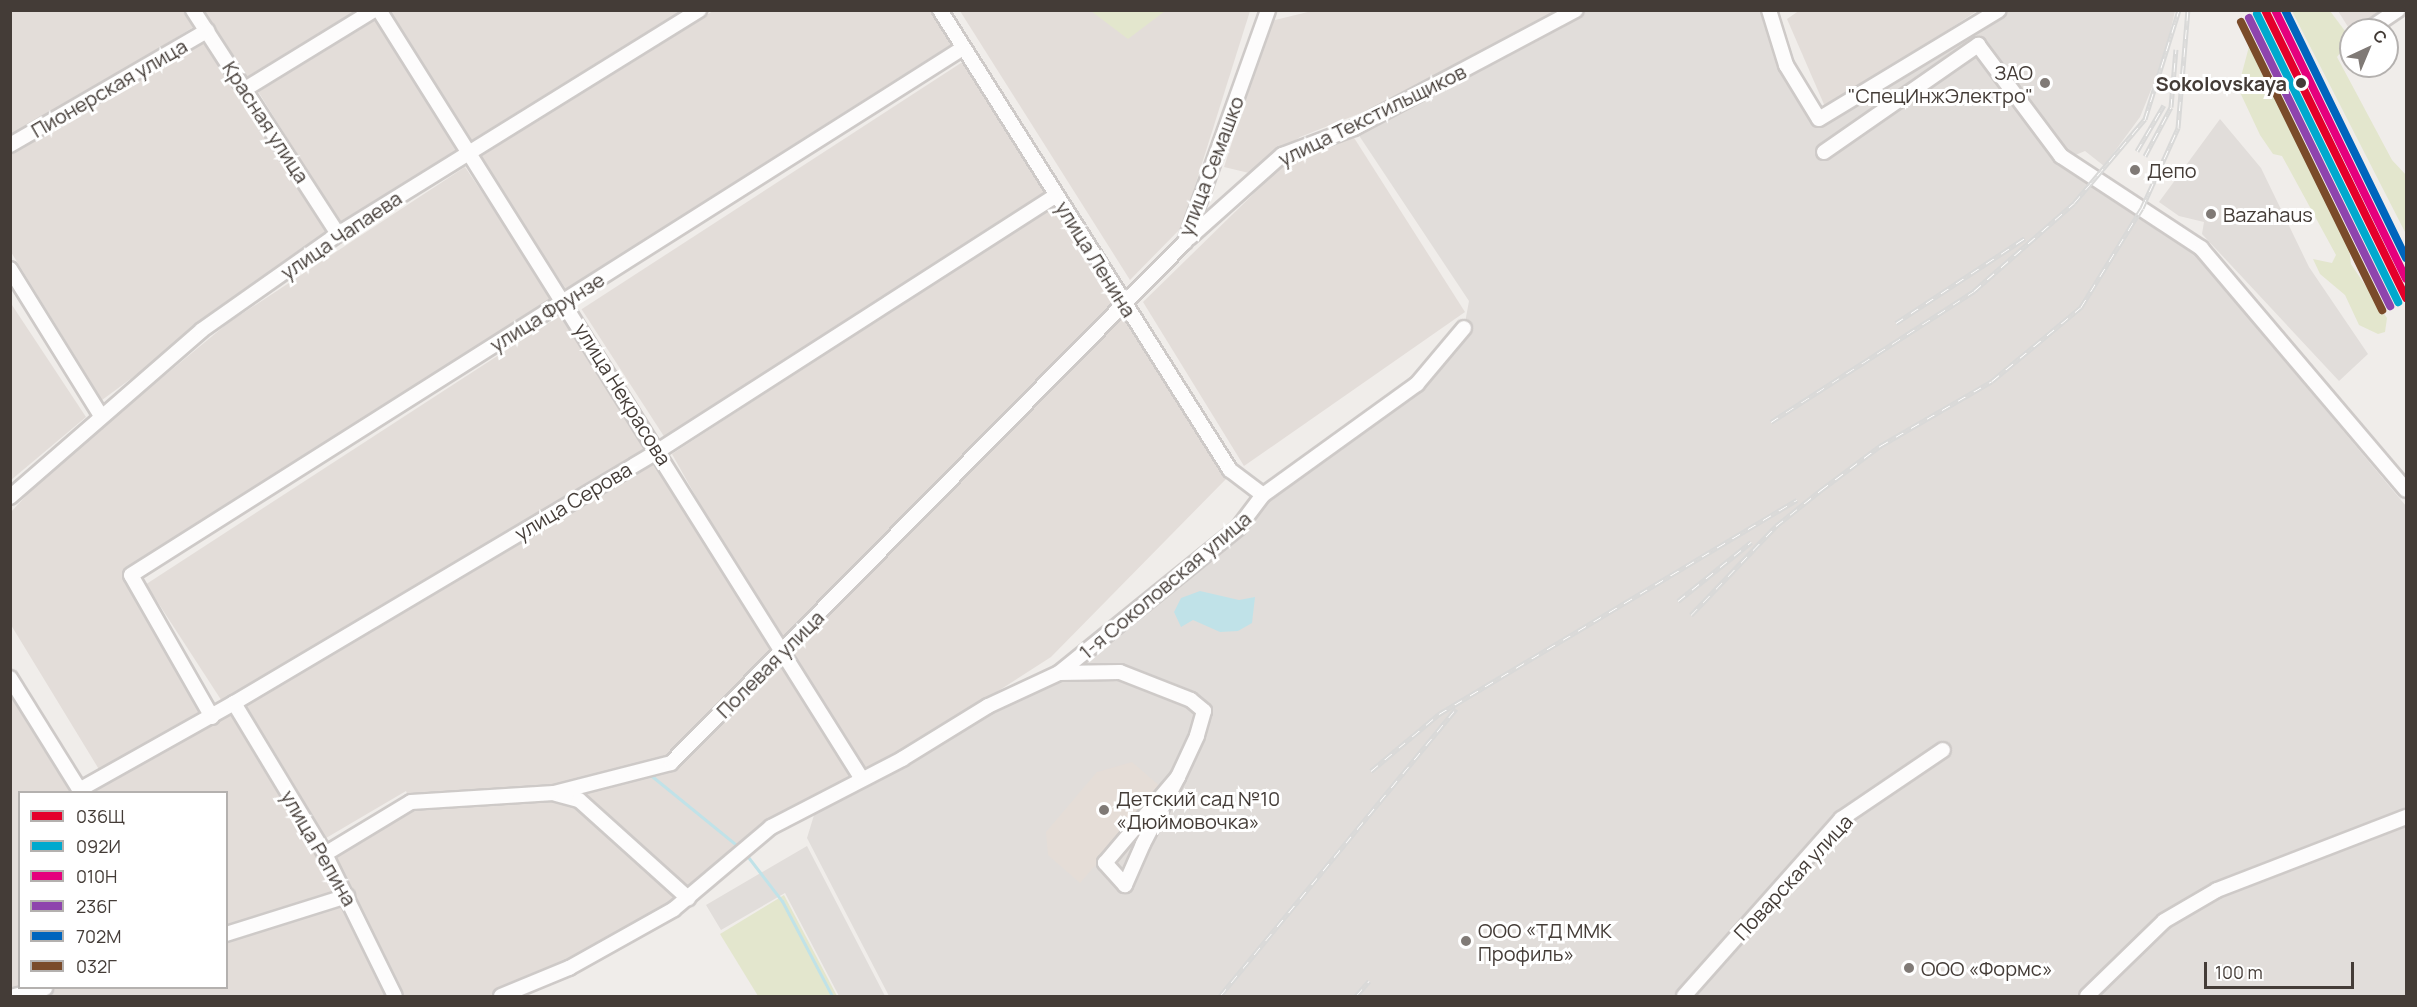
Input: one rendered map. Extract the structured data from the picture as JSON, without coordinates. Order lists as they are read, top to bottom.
{
  "streets": {
    "street": [
      "Пионерская улица",
      "улица Текстильщиков",
      "Красная улица",
      "улица Семашко",
      "улица Чапаева",
      "улица Ленина",
      "улица Фрунзе",
      "улица Некрасова",
      "улица Серова",
      "1-я Соколовская улица",
      "Полевая улица",
      "улица Репина",
      "Поварская улица"
    ]
  },
  "crossings": [
    ["Пионерская улица", "Красная улица"],
    ["улица Текстильщиков", "улица Семашко"],
    ["Красная улица", "улица Чапаева"],
    ["улица Семашко", "улица Ленина"],
    ["улица Семашко", "Полевая улица"],
    ["улица Чапаева", "улица Некрасова"],
    ["улица Ленина", "улица Фрунзе"],
    ["улица Ленина", "улица Серова"],
    ["улица Ленина", "1-я Соколовская улица"],
    ["улица Ленина", "Полевая улица"],
    ["улица Фрунзе", "улица Некрасова"],
    ["улица Фрунзе", "улица Серова"],
    ["улица Некрасова", "улица Серова"],
    ["улица Некрасова", "1-я Соколовская улица"],
    ["улица Некрасова", "Полевая улица"],
    ["улица Серова", "улица Репина"],
    ["Полевая улица", "улица Репина"]
  ],
  "places": [
    "ЗАО \"СпецИнжЭлектро\"",
    "Sokolovskaya",
    "Депо",
    "Bazahaus",
    "Детский сад №10 «Дюймовочка»",
    "ООО «ТД ММК Профиль»",
    "ООО «Формс»"
  ],
  "lines": [
    "transit line 036Щ",
    "transit line 010Н",
    "transit line 702М",
    "transit line 092И",
    "transit line 236Г",
    "transit line 032Г"
  ],
  "legend": [
    "036Щ",
    "092И",
    "010Н",
    "236Г",
    "702М",
    "032Г"
  ],
  "scale_bar": "100 m",
  "north": "top right"
}
